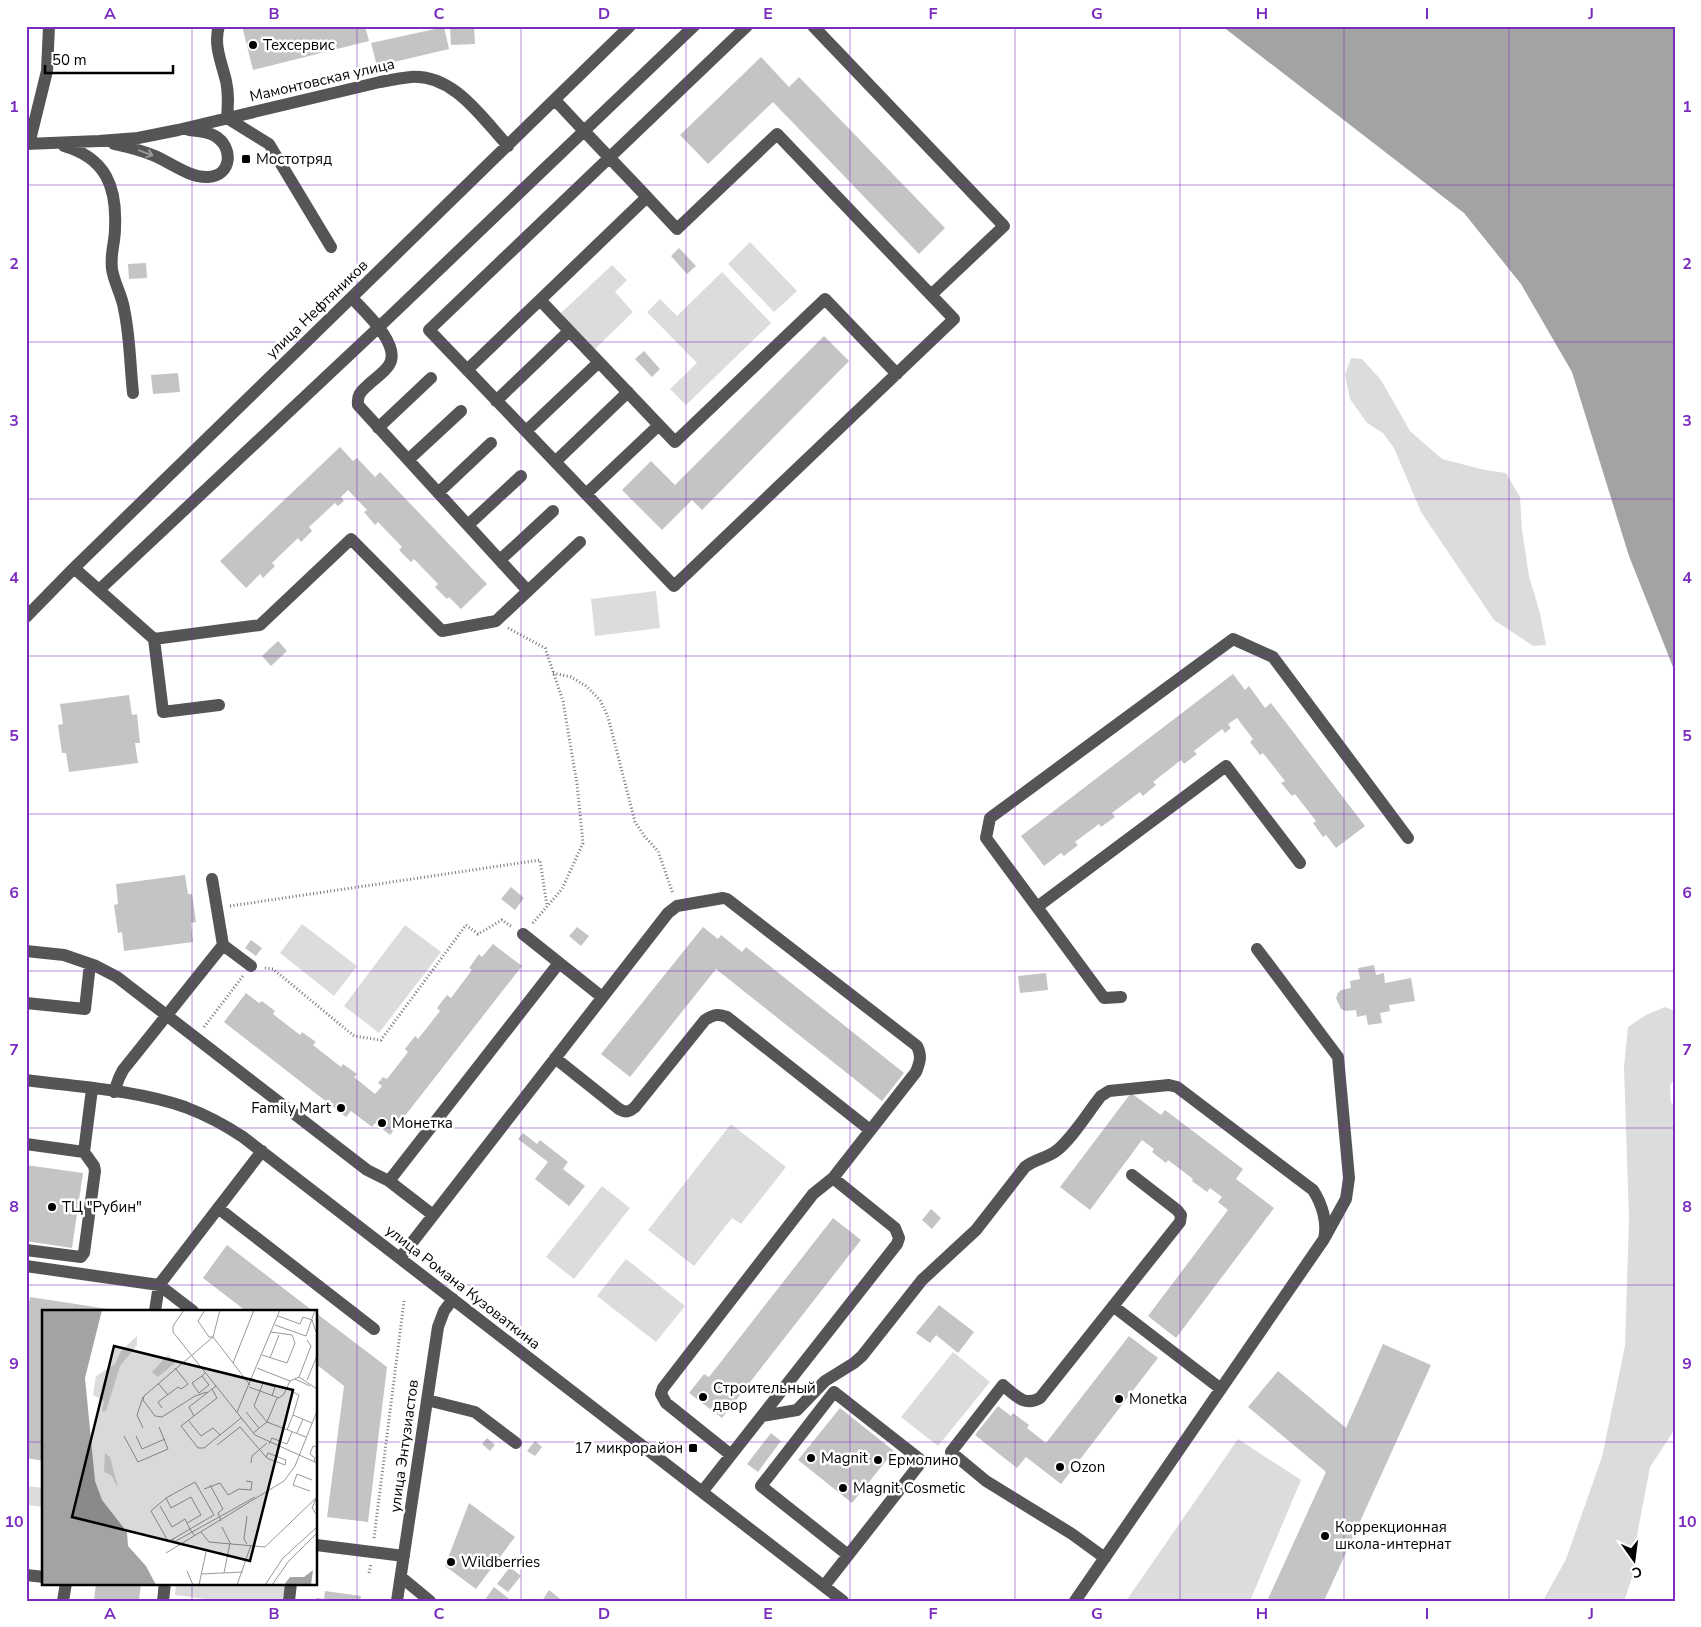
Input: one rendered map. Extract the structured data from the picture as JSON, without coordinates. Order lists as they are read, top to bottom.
{
  "streets": {
    "street": [
      "Мамонтовская улица",
      "улица Нефтяников",
      "улица Романа Кузоваткина",
      "улица Энтузиастов"
    ]
  },
  "crossings": [
    ["Мамонтовская улица", "улица Нефтяников"],
    ["улица Романа Кузоваткина", "улица Энтузиастов"]
  ],
  "places": {
    "other": [
      "Техсервис",
      "Family Mart",
      "Монетка",
      "ТЦ \"Рубин\"",
      "Строительный двор",
      "Monetka",
      "Magnit",
      "Ермолино",
      "Ozon",
      "Magnit Cosmetic",
      "Коррекционная школа-интернат",
      "Wildberries"
    ],
    "transit": ["Мостотряд", "17 микрорайон"]
  },
  "scale_bar": "50 m",
  "north": "bottom",
  "grid": {
    "columns": [
      "A",
      "B",
      "C",
      "D",
      "E",
      "F",
      "G",
      "H",
      "I",
      "J"
    ],
    "rows": [
      "1",
      "2",
      "3",
      "4",
      "5",
      "6",
      "7",
      "8",
      "9",
      "10"
    ]
  }
}
